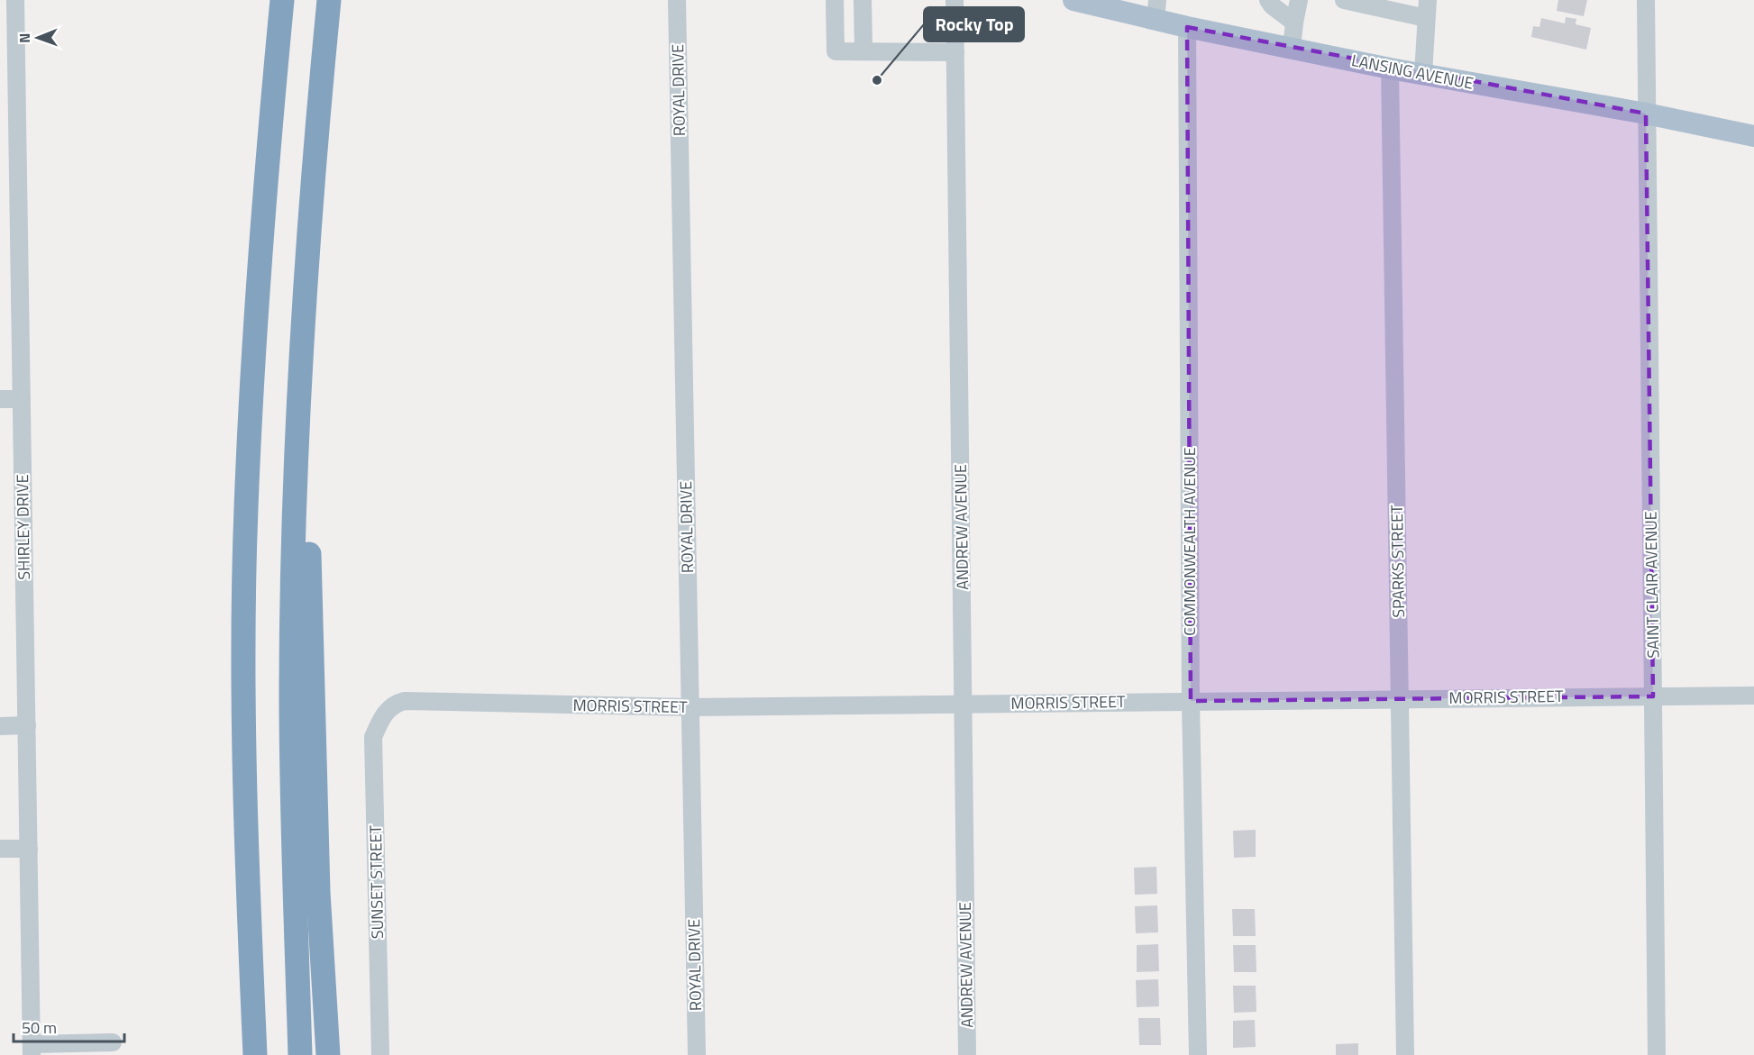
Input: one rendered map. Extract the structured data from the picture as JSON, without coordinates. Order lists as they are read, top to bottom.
{
  "streets": {
    "main road": ["LANSING AVENUE"],
    "street": [
      "ROYAL DRIVE",
      "SHIRLEY DRIVE",
      "ANDREW AVENUE",
      "COMMONWEALTH AVENUE",
      "SPARKS STREET",
      "SAINT CLAIR AVENUE",
      "MORRIS STREET",
      "SUNSET STREET"
    ]
  },
  "crossings": [
    ["LANSING AVENUE", "COMMONWEALTH AVENUE"],
    ["LANSING AVENUE", "SPARKS STREET"],
    ["LANSING AVENUE", "SAINT CLAIR AVENUE"],
    ["ROYAL DRIVE", "MORRIS STREET"],
    ["ANDREW AVENUE", "MORRIS STREET"],
    ["COMMONWEALTH AVENUE", "MORRIS STREET"],
    ["SPARKS STREET", "MORRIS STREET"],
    ["SAINT CLAIR AVENUE", "MORRIS STREET"],
    ["MORRIS STREET", "SUNSET STREET"]
  ],
  "places": ["Rocky Top"],
  "scale_bar": "50 m",
  "north": "left"
}
